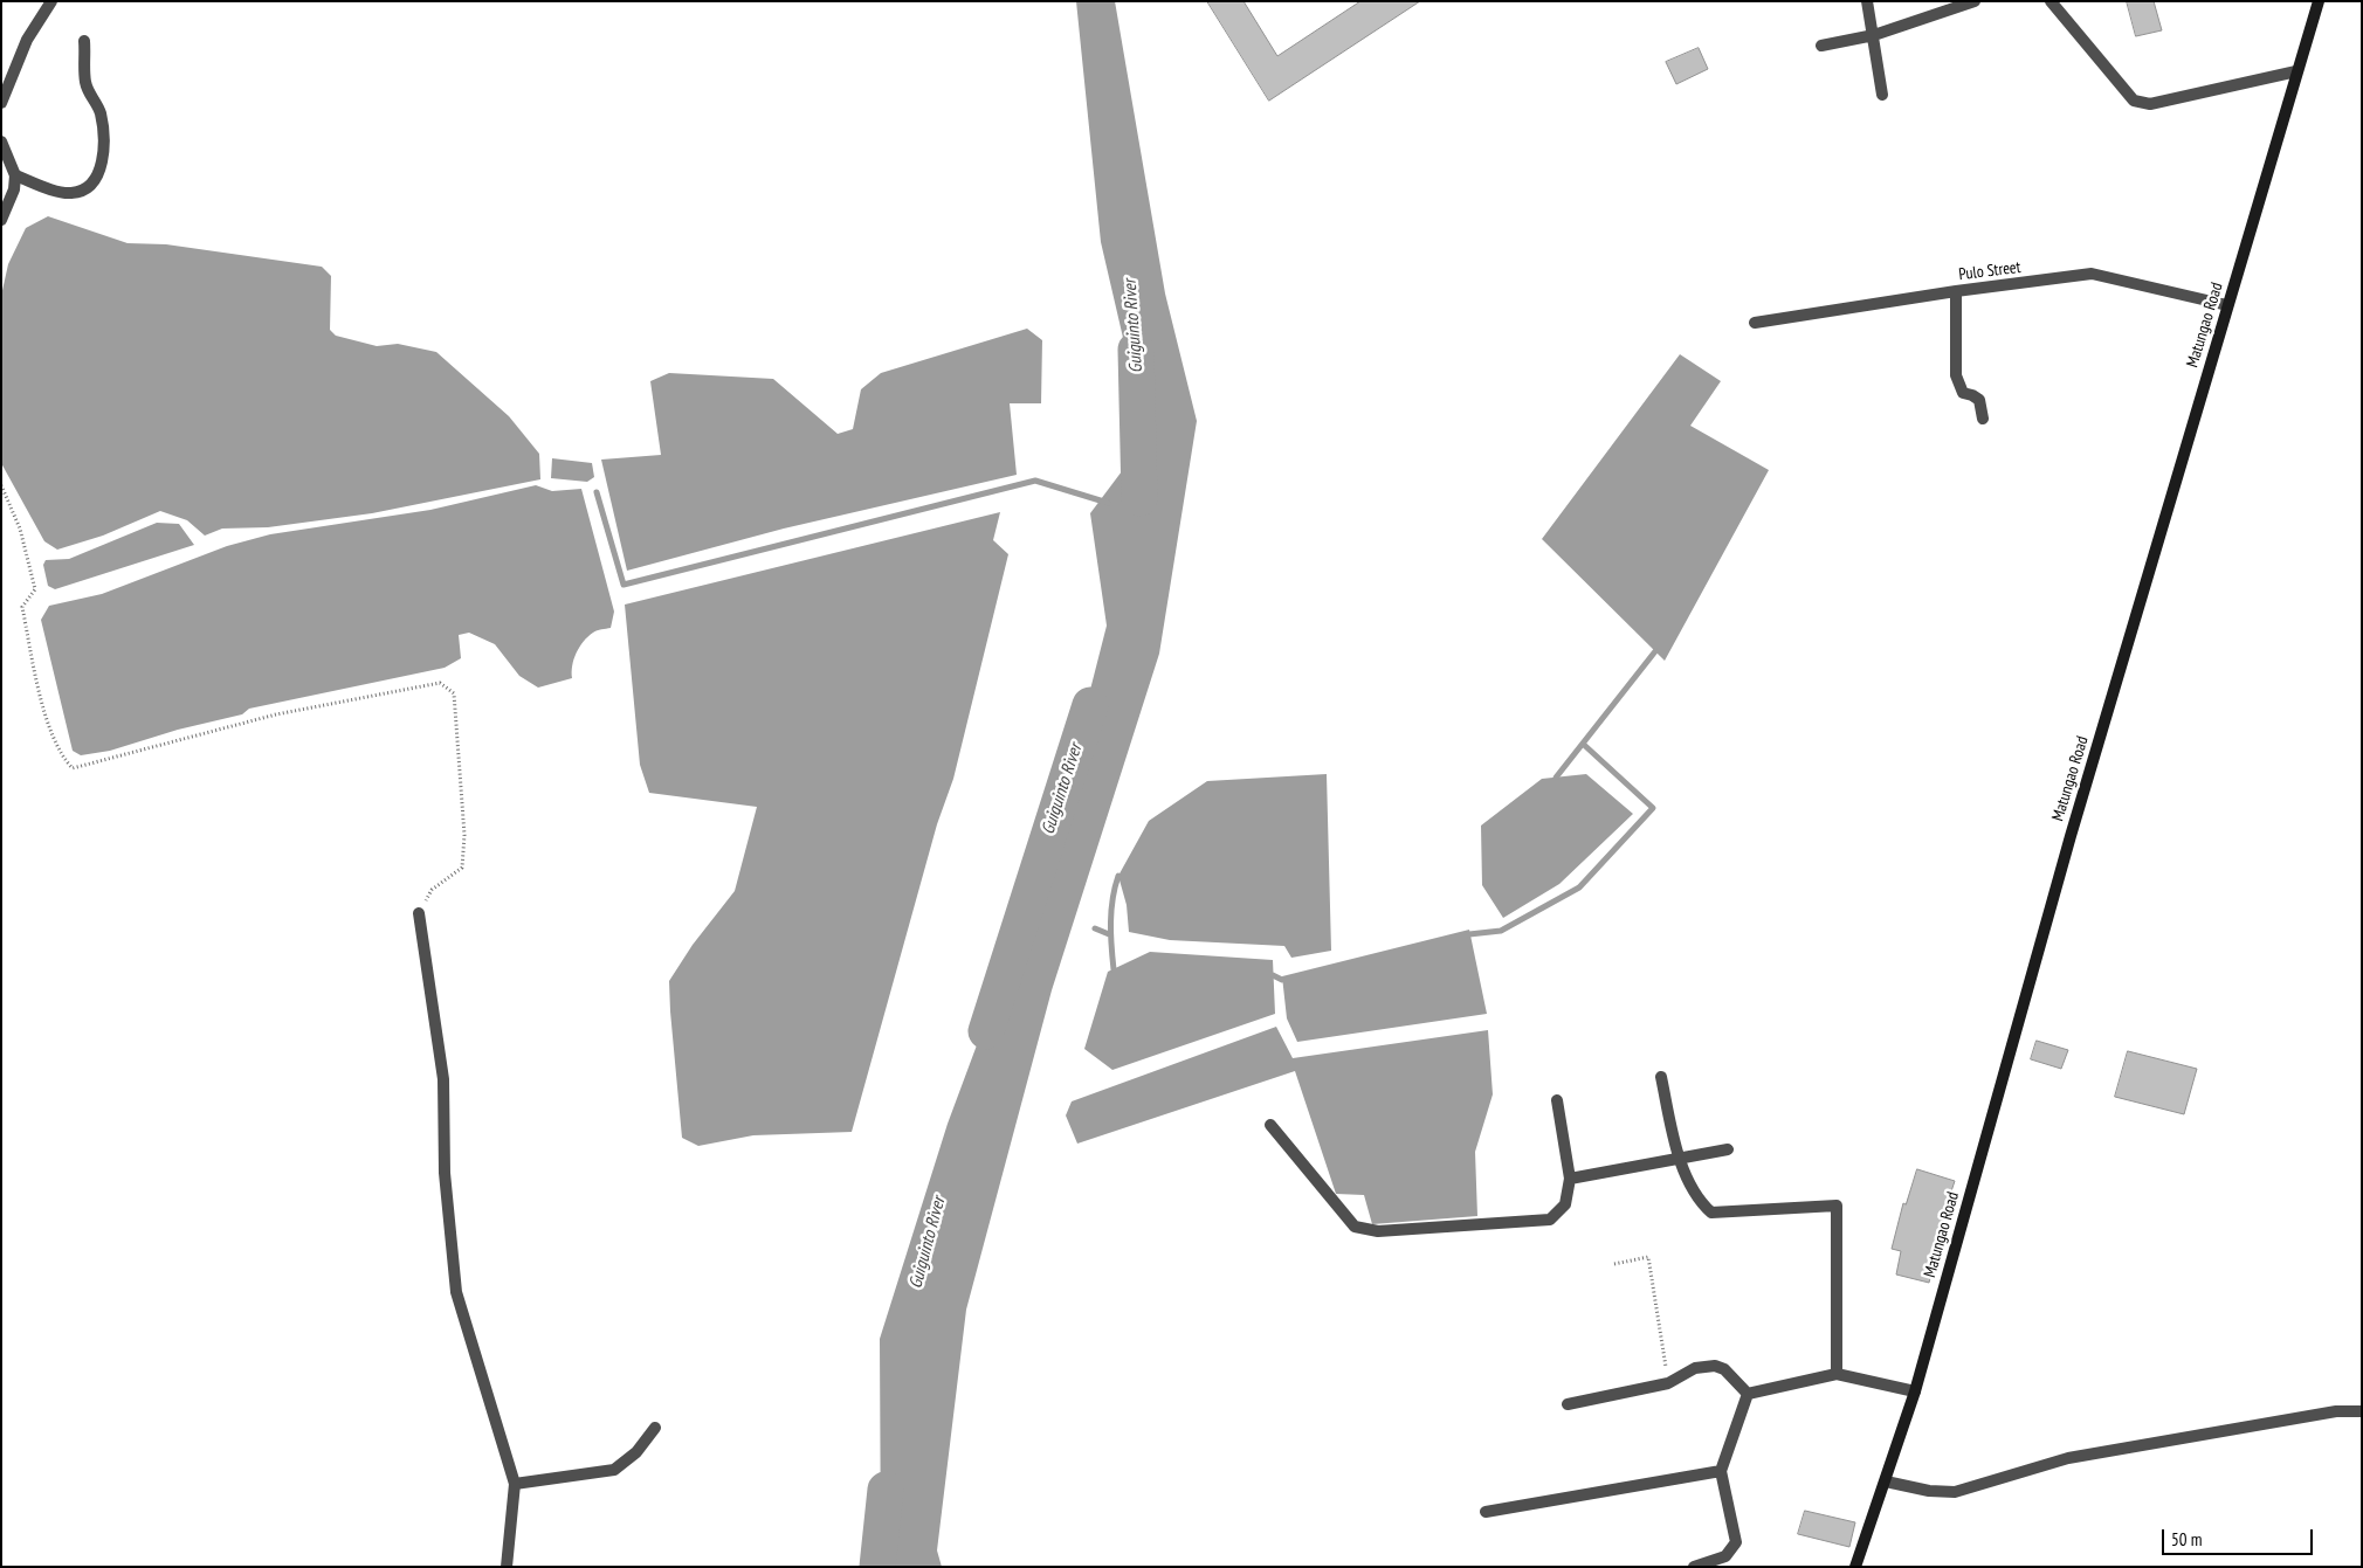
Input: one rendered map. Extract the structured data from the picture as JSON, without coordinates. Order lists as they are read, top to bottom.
{
  "streets": {
    "main road": ["Matungao Road"],
    "street": ["Pulo Street"]
  },
  "crossings": [
    ["Pulo Street", "Matungao Road"]
  ],
  "water": ["Guiguinto River"],
  "scale_bar": "50 m"
}
